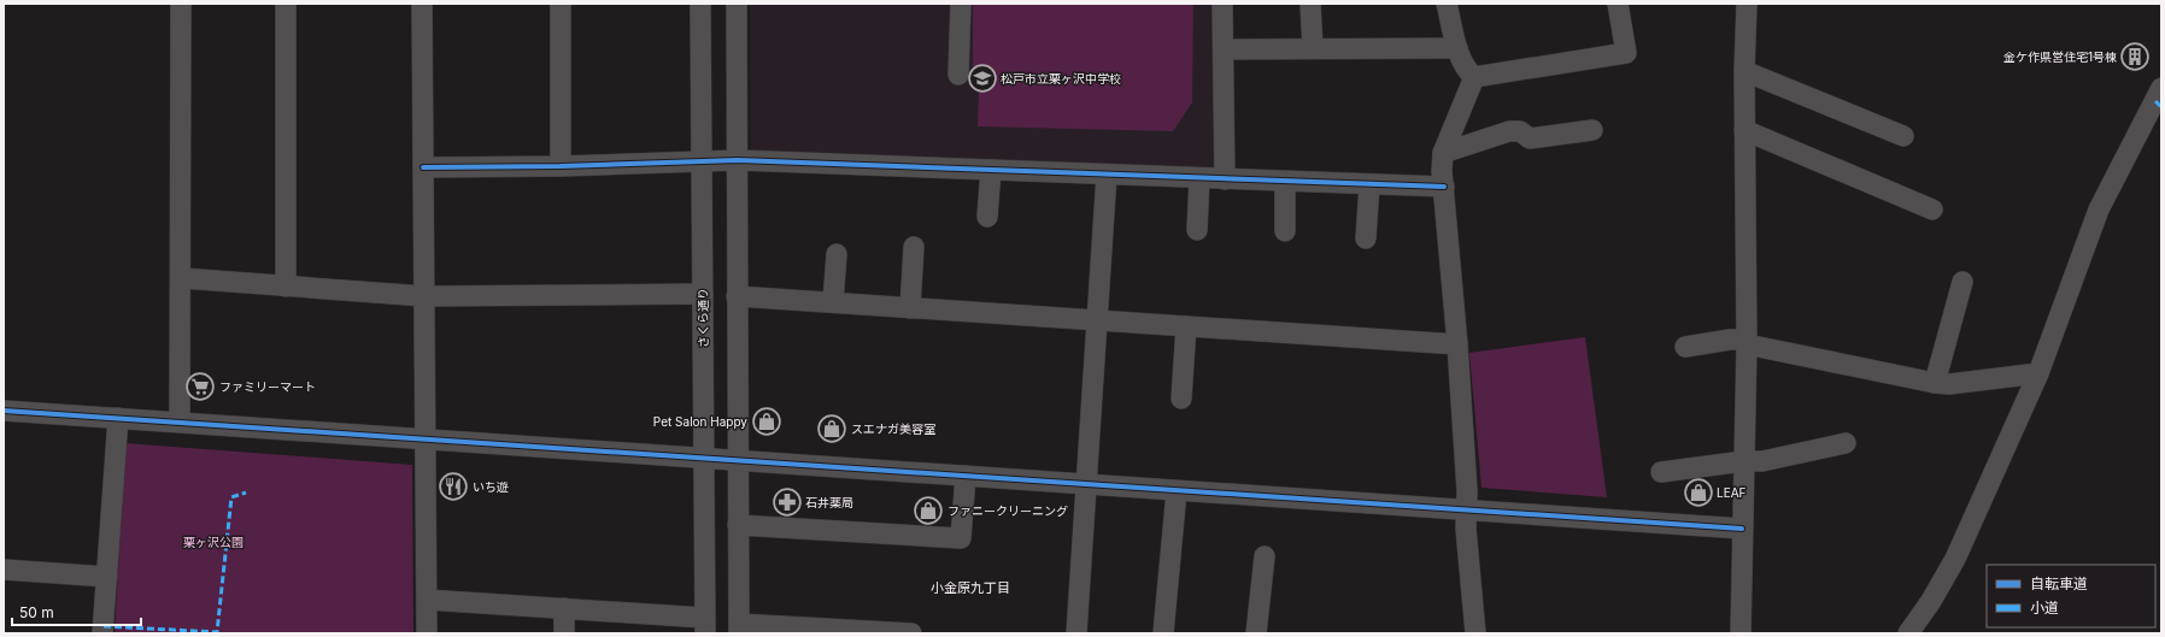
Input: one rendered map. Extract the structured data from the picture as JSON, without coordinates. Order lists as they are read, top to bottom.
{
  "streets": {
    "street": ["さくら通り"]
  },
  "districts": ["小金原九丁目"],
  "parks": ["栗ヶ沢公園"],
  "places": {
    "building": ["金ケ作県営住宅1号棟"],
    "school or university": ["松戸市立栗ヶ沢中学校"],
    "supermarket": ["ファミリーマート"],
    "shop": [
      "Pet Salon Happy",
      "スエナガ美容室",
      "LEAF",
      "ファニークリーニング"
    ],
    "restaurant": ["いち遊"],
    "pharmacy": ["石井薬局"]
  },
  "legend": ["自転車道", "小道"],
  "scale_bar": "50 m"
}
